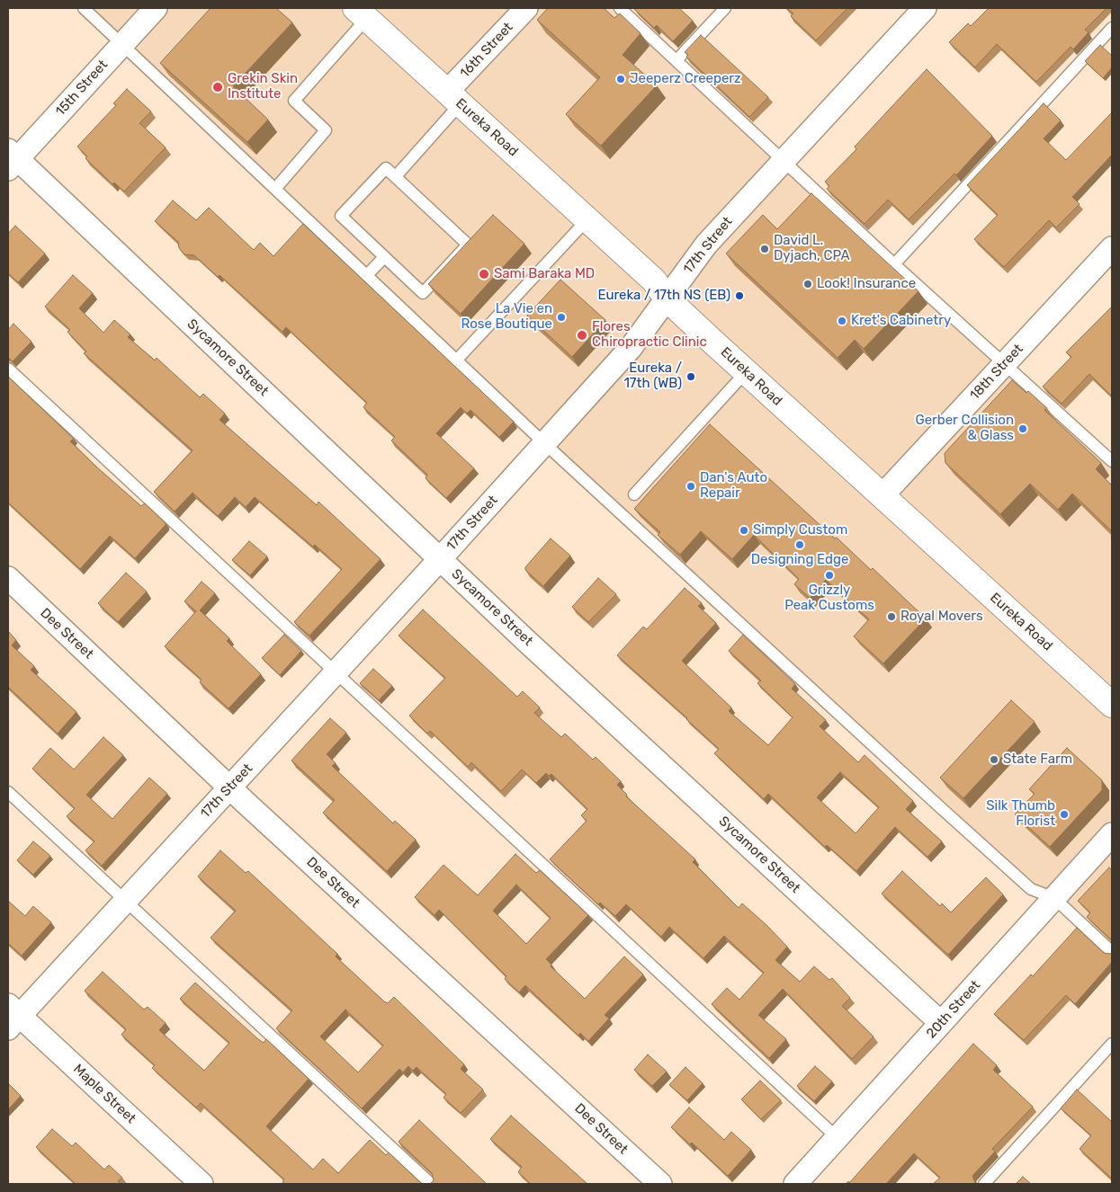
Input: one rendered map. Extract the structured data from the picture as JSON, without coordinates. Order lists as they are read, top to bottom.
{
  "streets": {
    "main road": ["Eureka Road"],
    "street": [
      "16th Street",
      "15th Street",
      "17th Street",
      "Sycamore Street",
      "18th Street",
      "Dee Street",
      "20th Street",
      "Maple Street"
    ]
  },
  "crossings": [
    ["16th Street", "Eureka Road"],
    ["15th Street", "Sycamore Street"],
    ["Eureka Road", "17th Street"],
    ["Eureka Road", "18th Street"],
    ["17th Street", "Sycamore Street"],
    ["17th Street", "Dee Street"],
    ["17th Street", "Maple Street"],
    ["Sycamore Street", "20th Street"]
  ],
  "places": [
    "Jeeperz Creeperz",
    "Grekin Skin Institute",
    "David L. Dyjach, CPA",
    "Sami Baraka MD",
    "Look! Insurance",
    "Eureka / 17th NS (EB)",
    "La Vie en Rose Boutique",
    "Kret's Cabinetry",
    "Flores Chiropractic Clinic",
    "Eureka / 17th (WB)",
    "Gerber Collision & Glass",
    "Dan's Auto Repair",
    "Simply Custom",
    "Designing Edge",
    "Grizzly Peak Customs",
    "Royal Movers",
    "State Farm",
    "Silk Thumb Florist"
  ]
}
